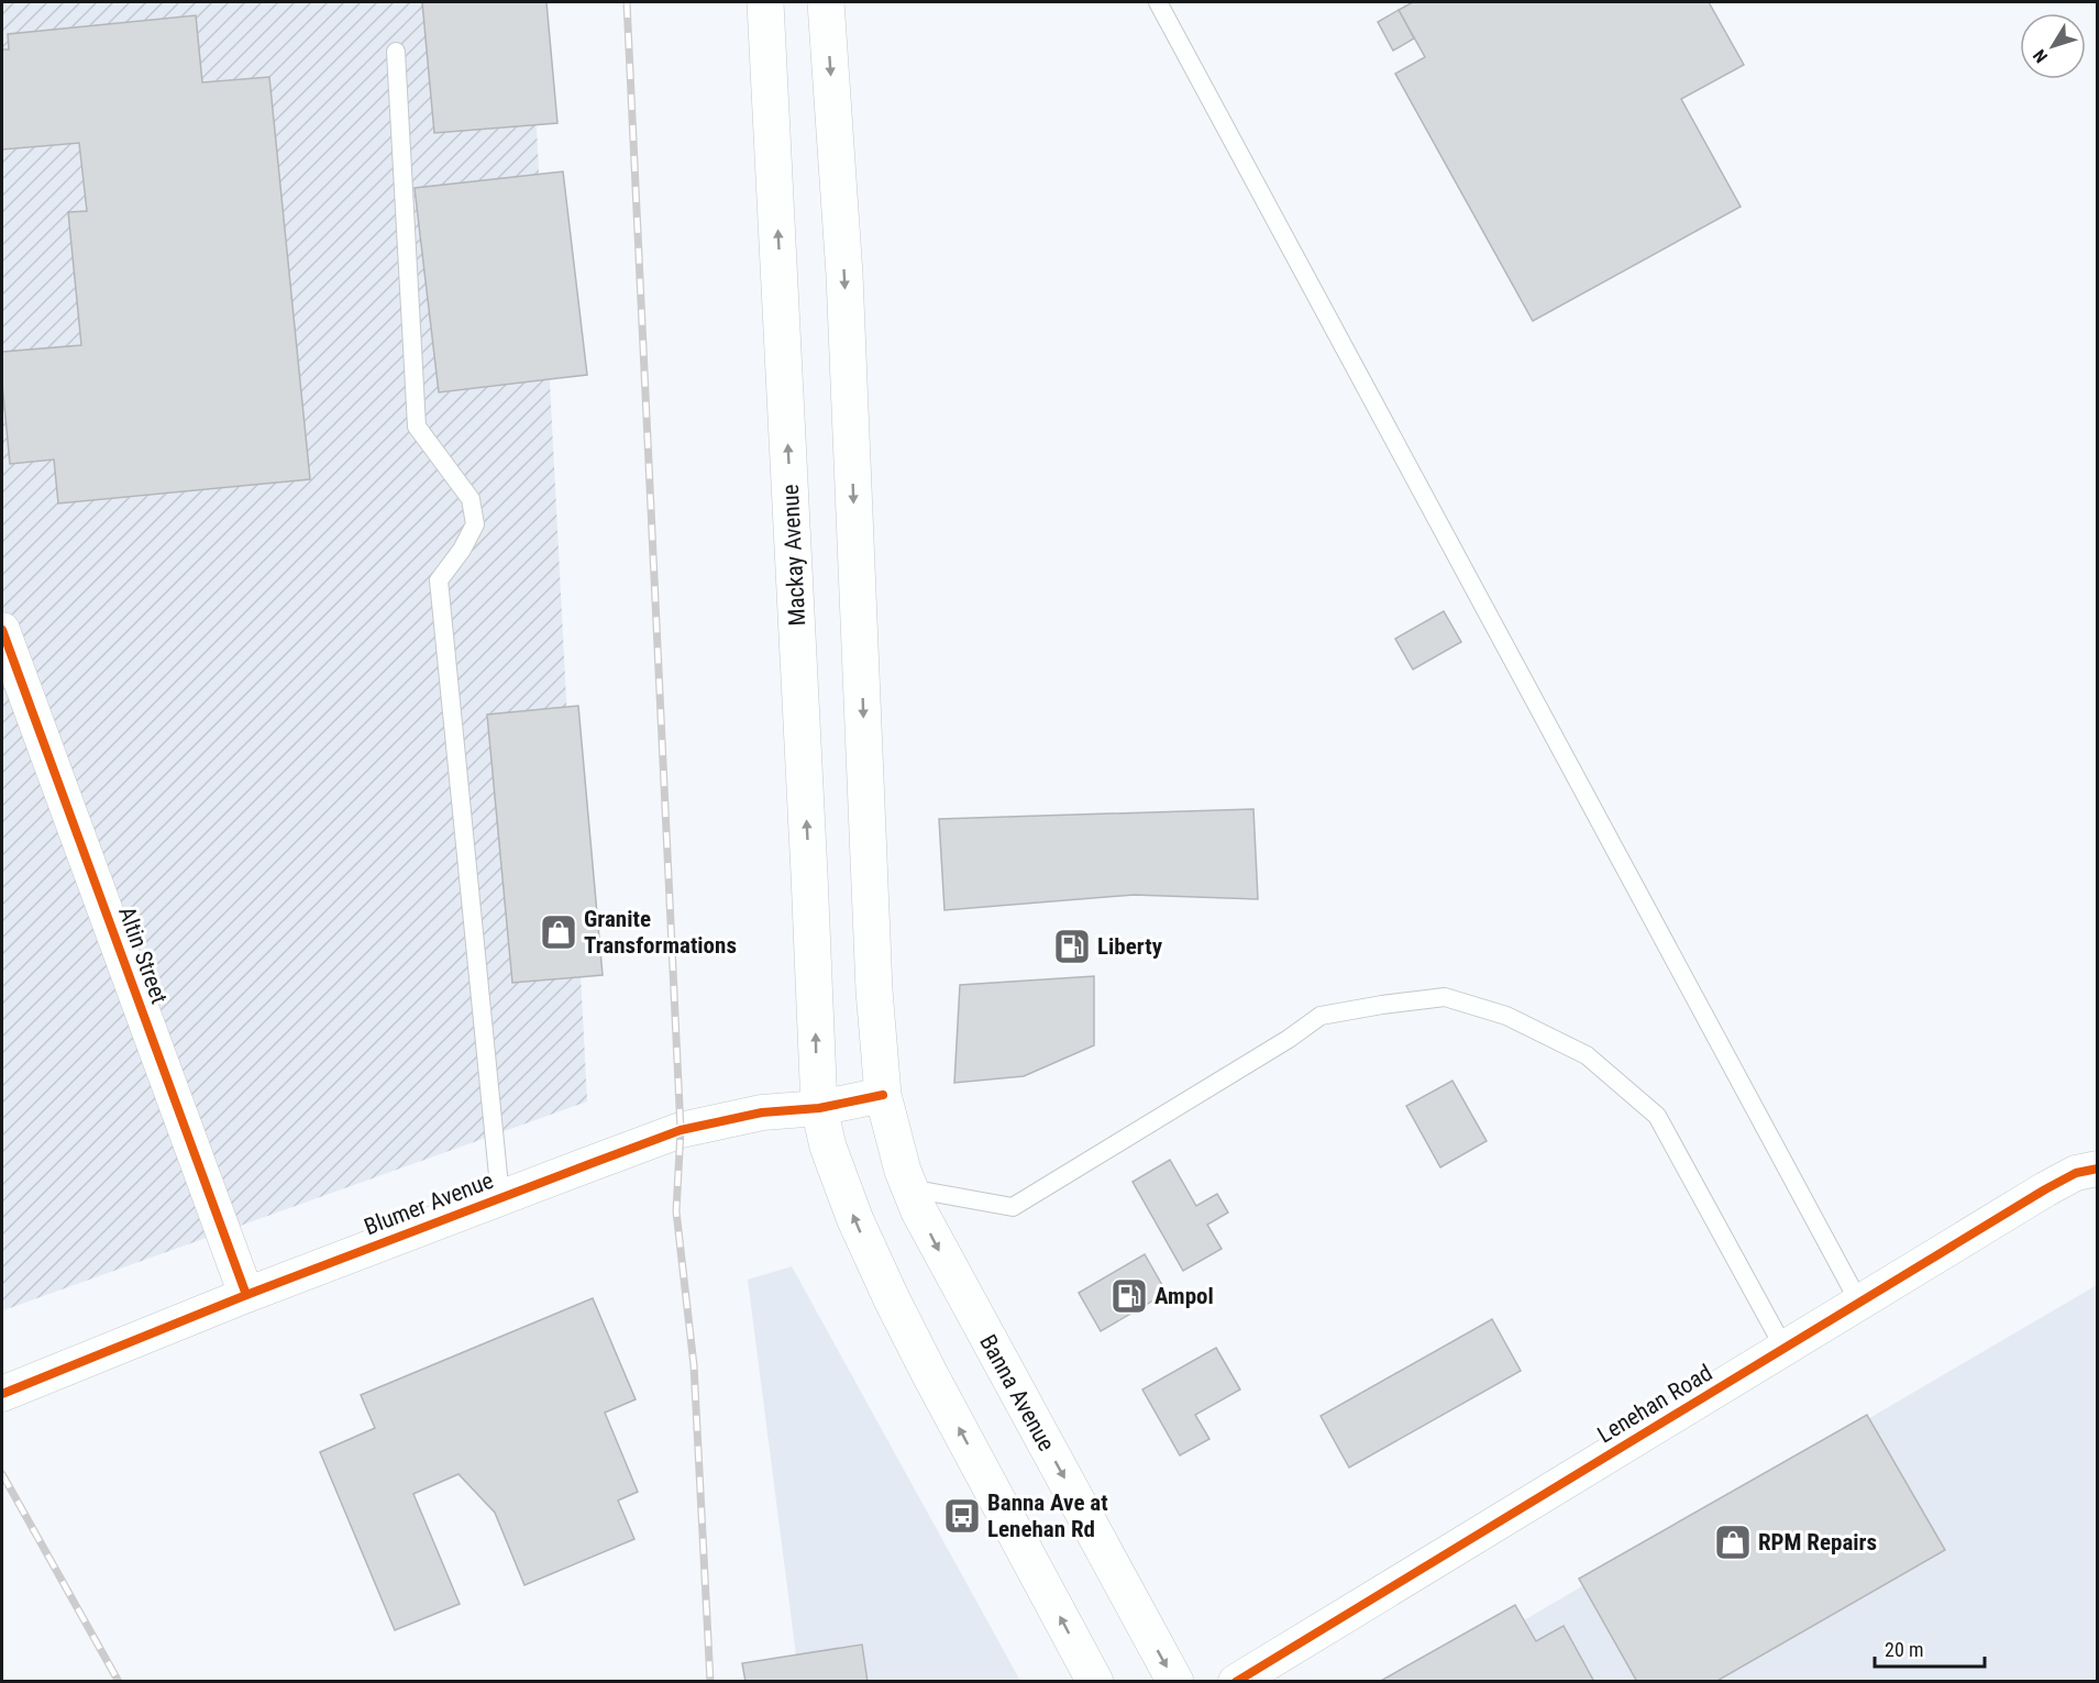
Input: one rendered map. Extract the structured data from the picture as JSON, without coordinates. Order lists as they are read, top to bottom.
{
  "streets": {
    "main road": ["Mackay Avenue", "Banna Avenue"],
    "street": ["Altin Street", "Blumer Avenue", "Lenehan Road"]
  },
  "crossings": [
    ["Mackay Avenue", "Blumer Avenue"],
    ["Altin Street", "Blumer Avenue"],
    ["Blumer Avenue", "Banna Avenue"]
  ],
  "places": {
    "shop": ["Granite Transformations", "RPM Repairs"],
    "fuel station": ["Liberty", "Ampol"],
    "bus stop": ["Banna Ave at Lenehan Rd"]
  },
  "scale_bar": "20 m",
  "north": "bottom left"
}
